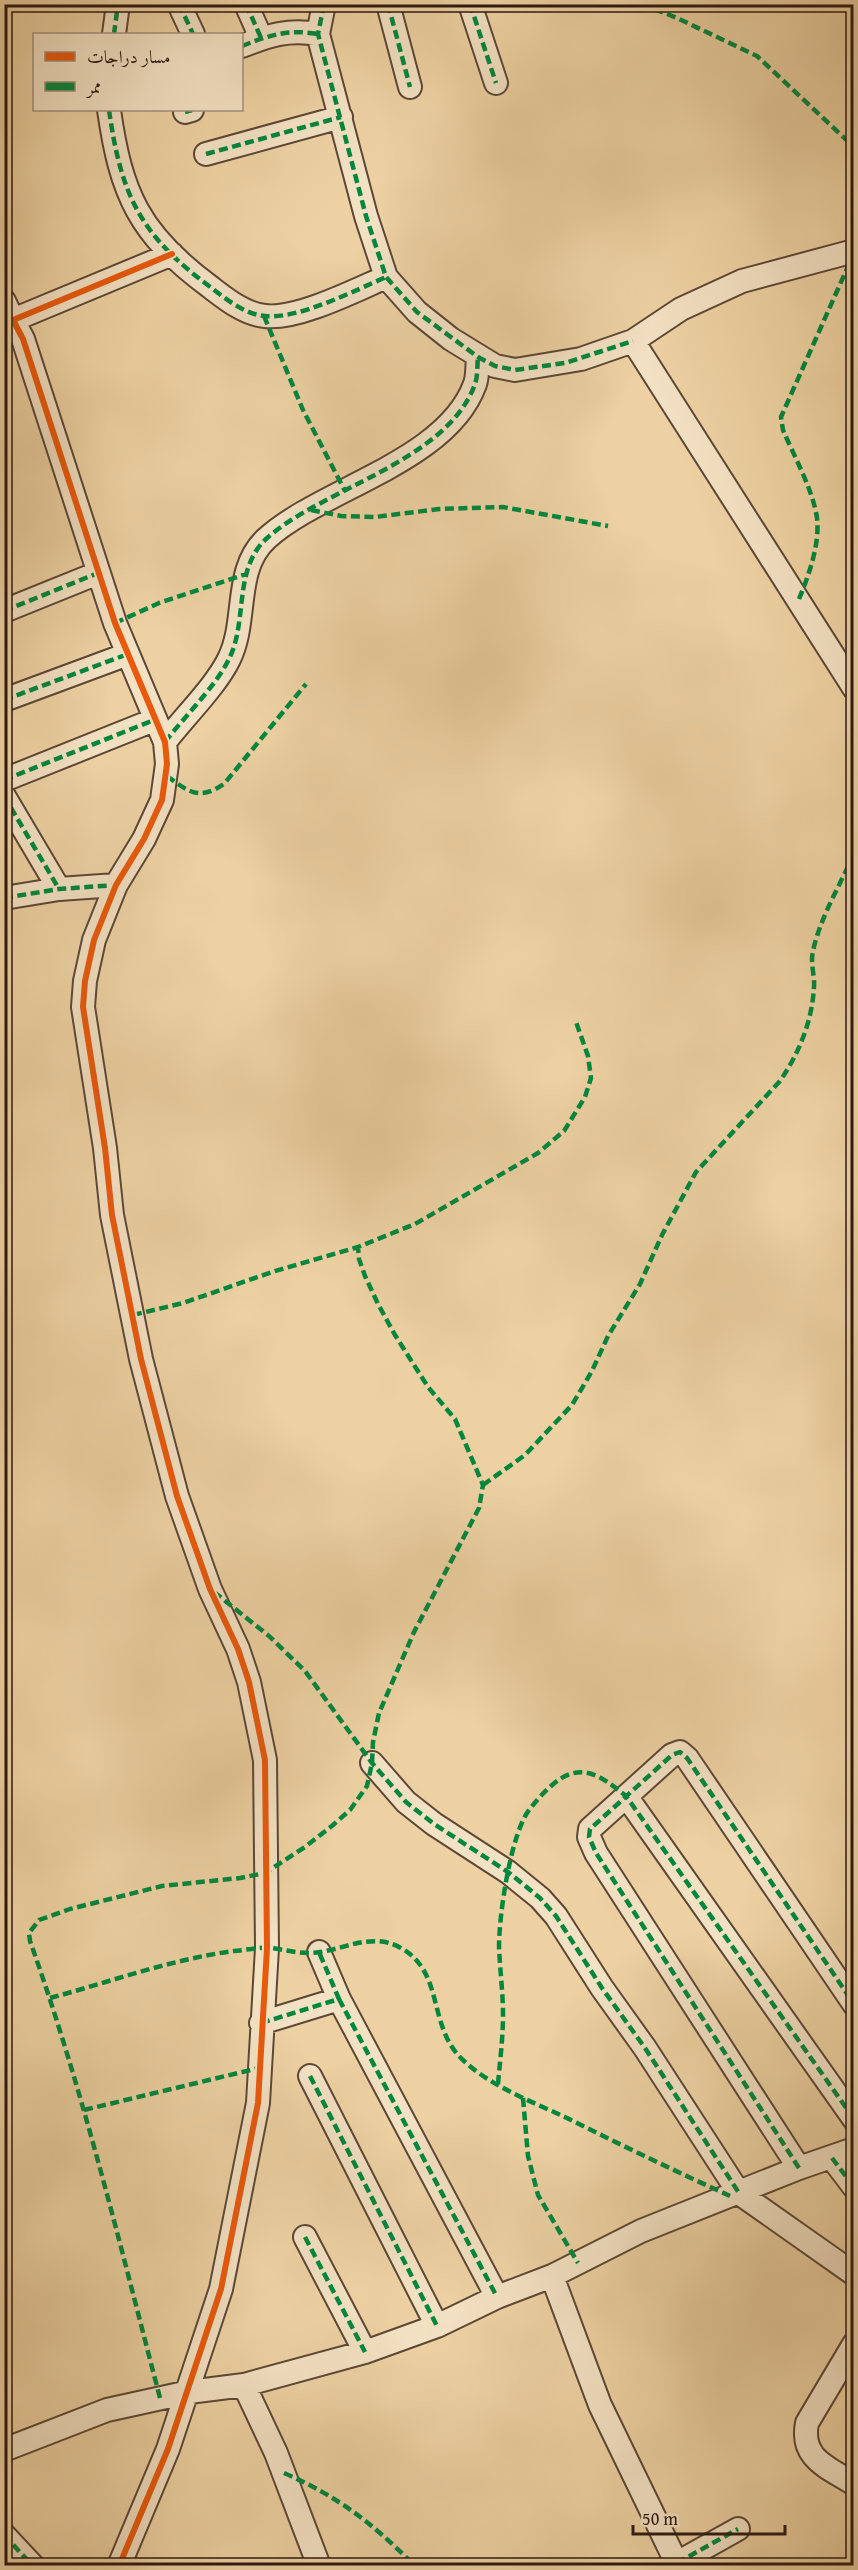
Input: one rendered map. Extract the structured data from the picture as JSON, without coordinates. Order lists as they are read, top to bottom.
{
  "legend": ["مسار دراجات", "ممر"],
  "scale_bar": "50 m"
}
